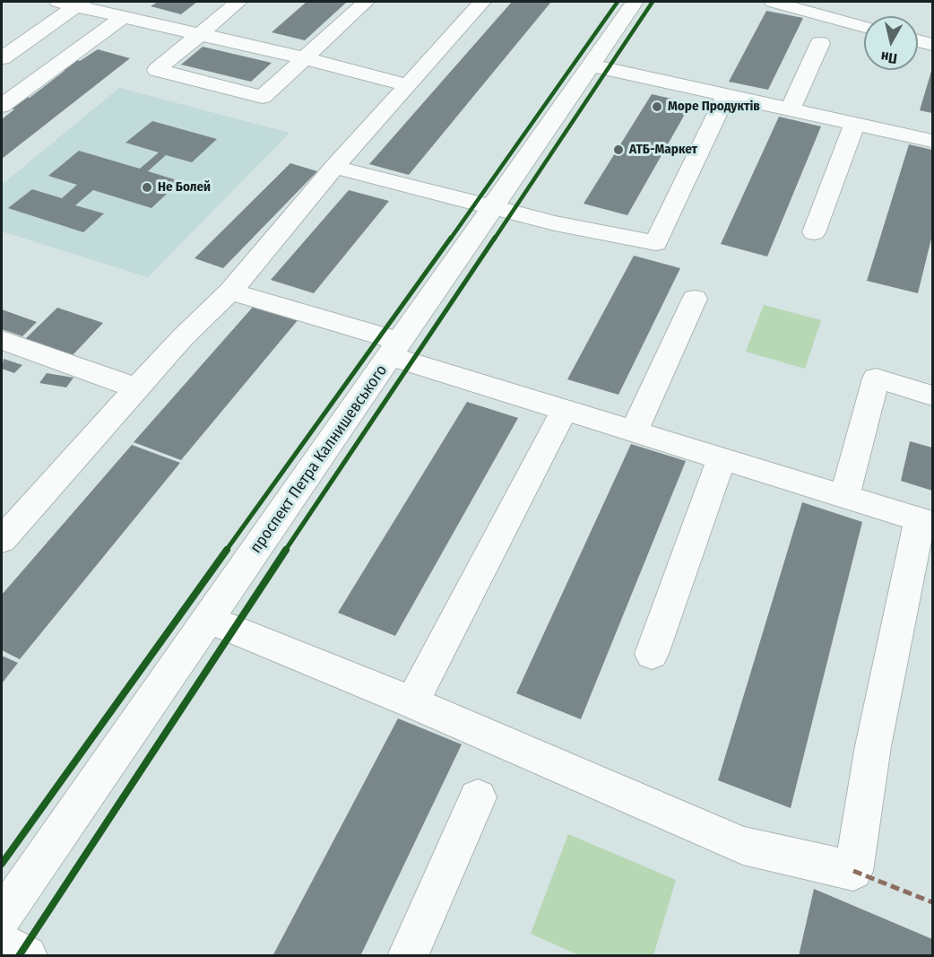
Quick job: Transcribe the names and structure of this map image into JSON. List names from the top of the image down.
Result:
{
  "streets": {
    "street": ["проспект Петра Калнишевського"]
  },
  "places": ["Море Продуктiв", "АТБ-Маркет", "Не Болей"],
  "north": "bottom"
}
